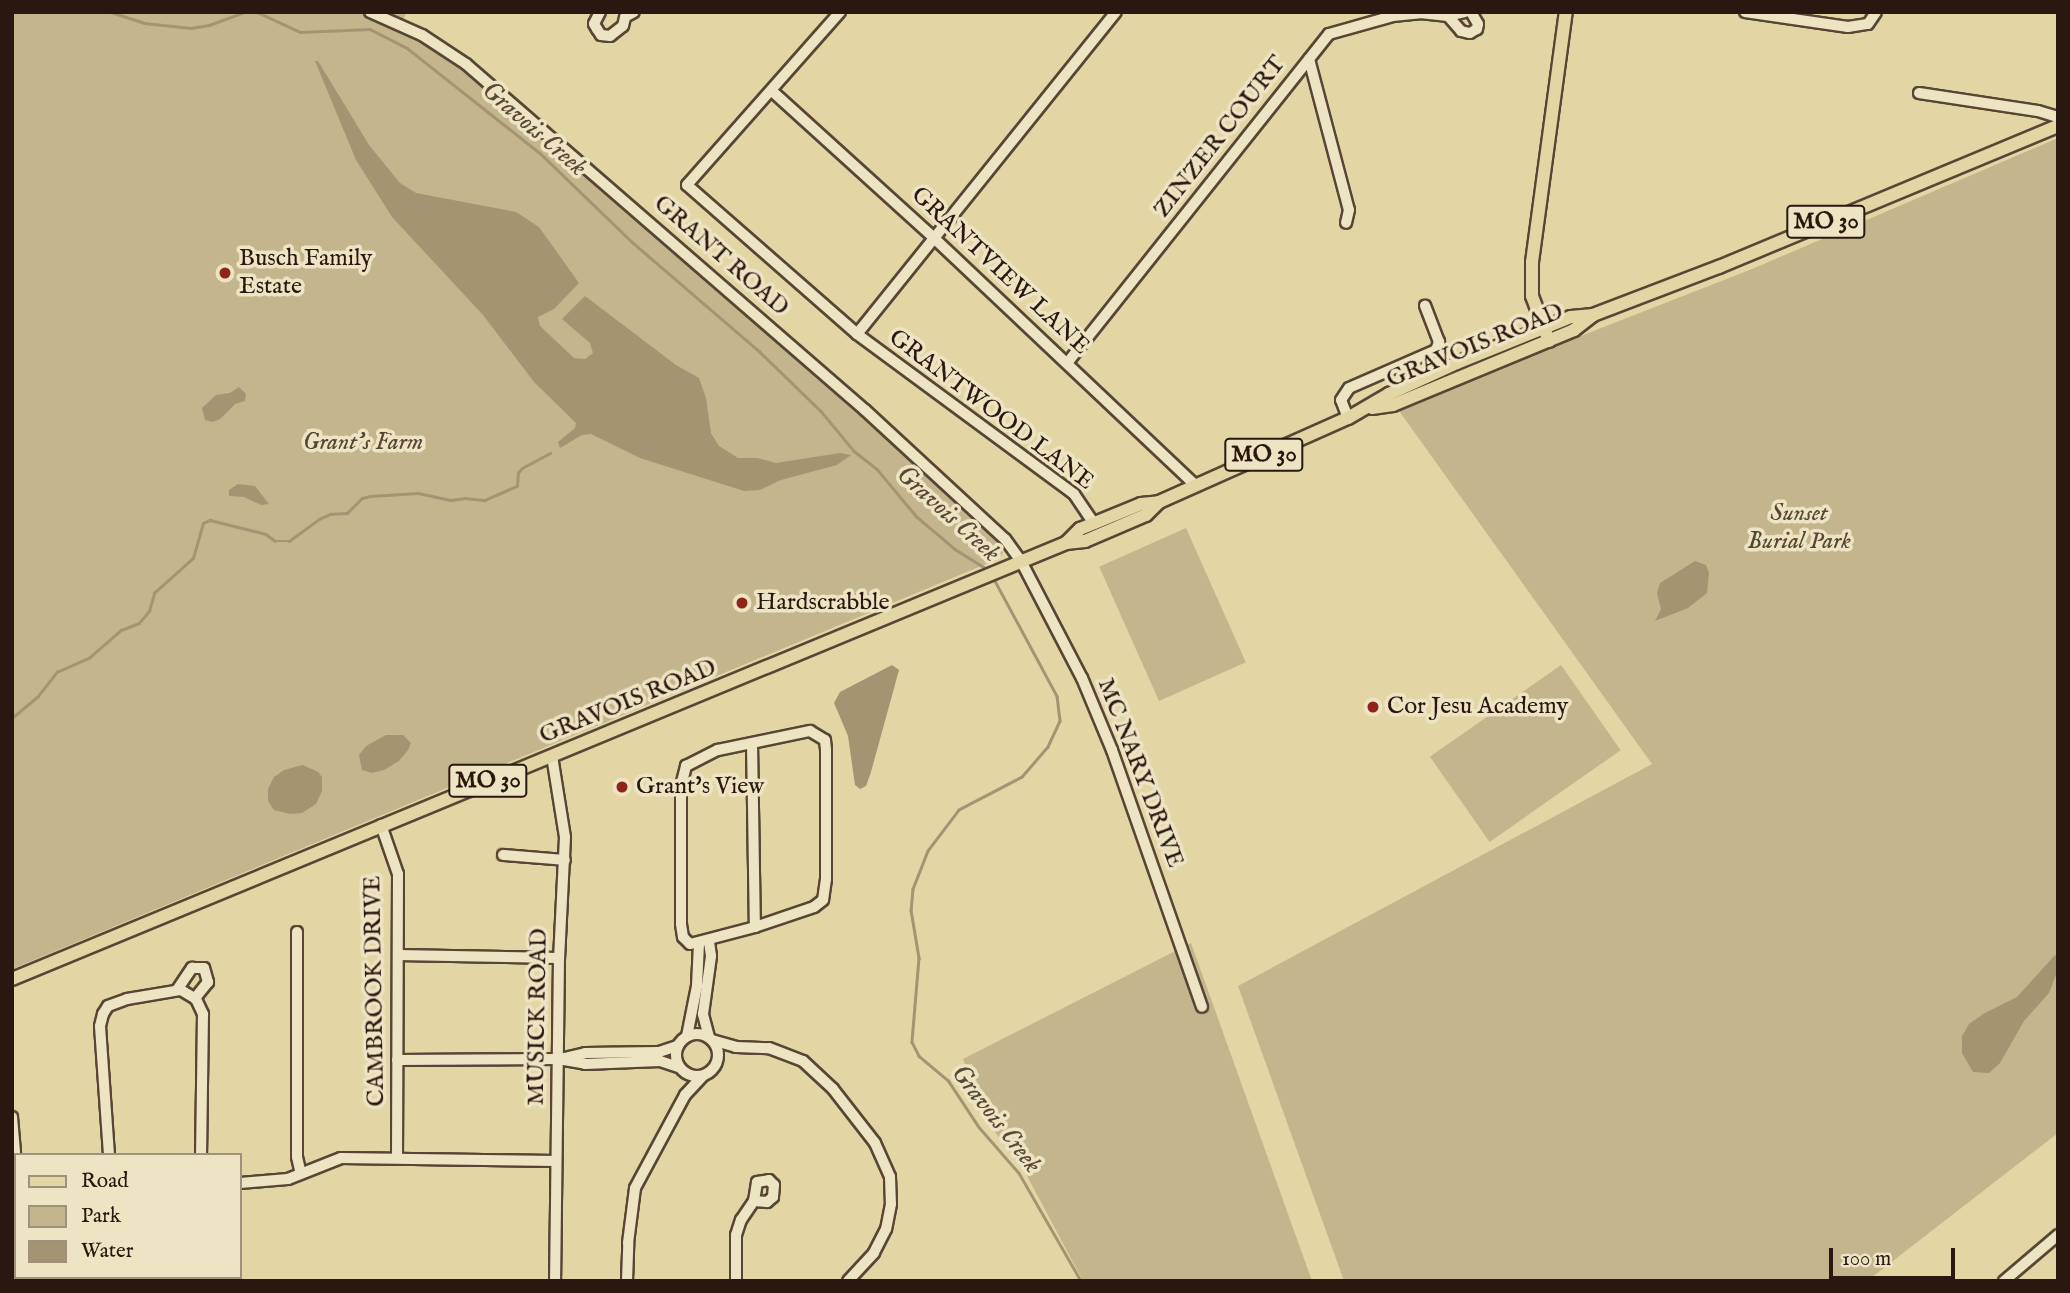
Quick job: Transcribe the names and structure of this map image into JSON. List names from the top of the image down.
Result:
{
  "streets": {
    "main road": ["MO 30", "GRAVOIS ROAD"],
    "street": [
      "ZINZER COURT",
      "GRANT ROAD",
      "GRANTVIEW LANE",
      "GRANTWOOD LANE",
      "MC NARY DRIVE",
      "CAMBROOK DRIVE",
      "MUSICK ROAD"
    ]
  },
  "crossings": [
    ["ZINZER COURT", "GRANTVIEW LANE"],
    ["GRANT ROAD", "GRAVOIS ROAD"],
    ["GRANT ROAD", "MC NARY DRIVE"],
    ["GRANTVIEW LANE", "GRAVOIS ROAD"],
    ["GRANTVIEW LANE", "GRANTWOOD LANE"],
    ["GRAVOIS ROAD", "GRANTWOOD LANE"],
    ["GRAVOIS ROAD", "MC NARY DRIVE"],
    ["GRAVOIS ROAD", "CAMBROOK DRIVE"],
    ["GRAVOIS ROAD", "MUSICK ROAD"]
  ],
  "water": ["Gravois Creek"],
  "parks": ["Grant's Farm", "Sunset Burial Park"],
  "places": [
    "Busch Family Estate",
    "Hardscrabble",
    "Cor Jesu Academy",
    "Grant's View"
  ],
  "legend": ["Road", "Park", "Water"],
  "scale_bar": "100 m"
}
